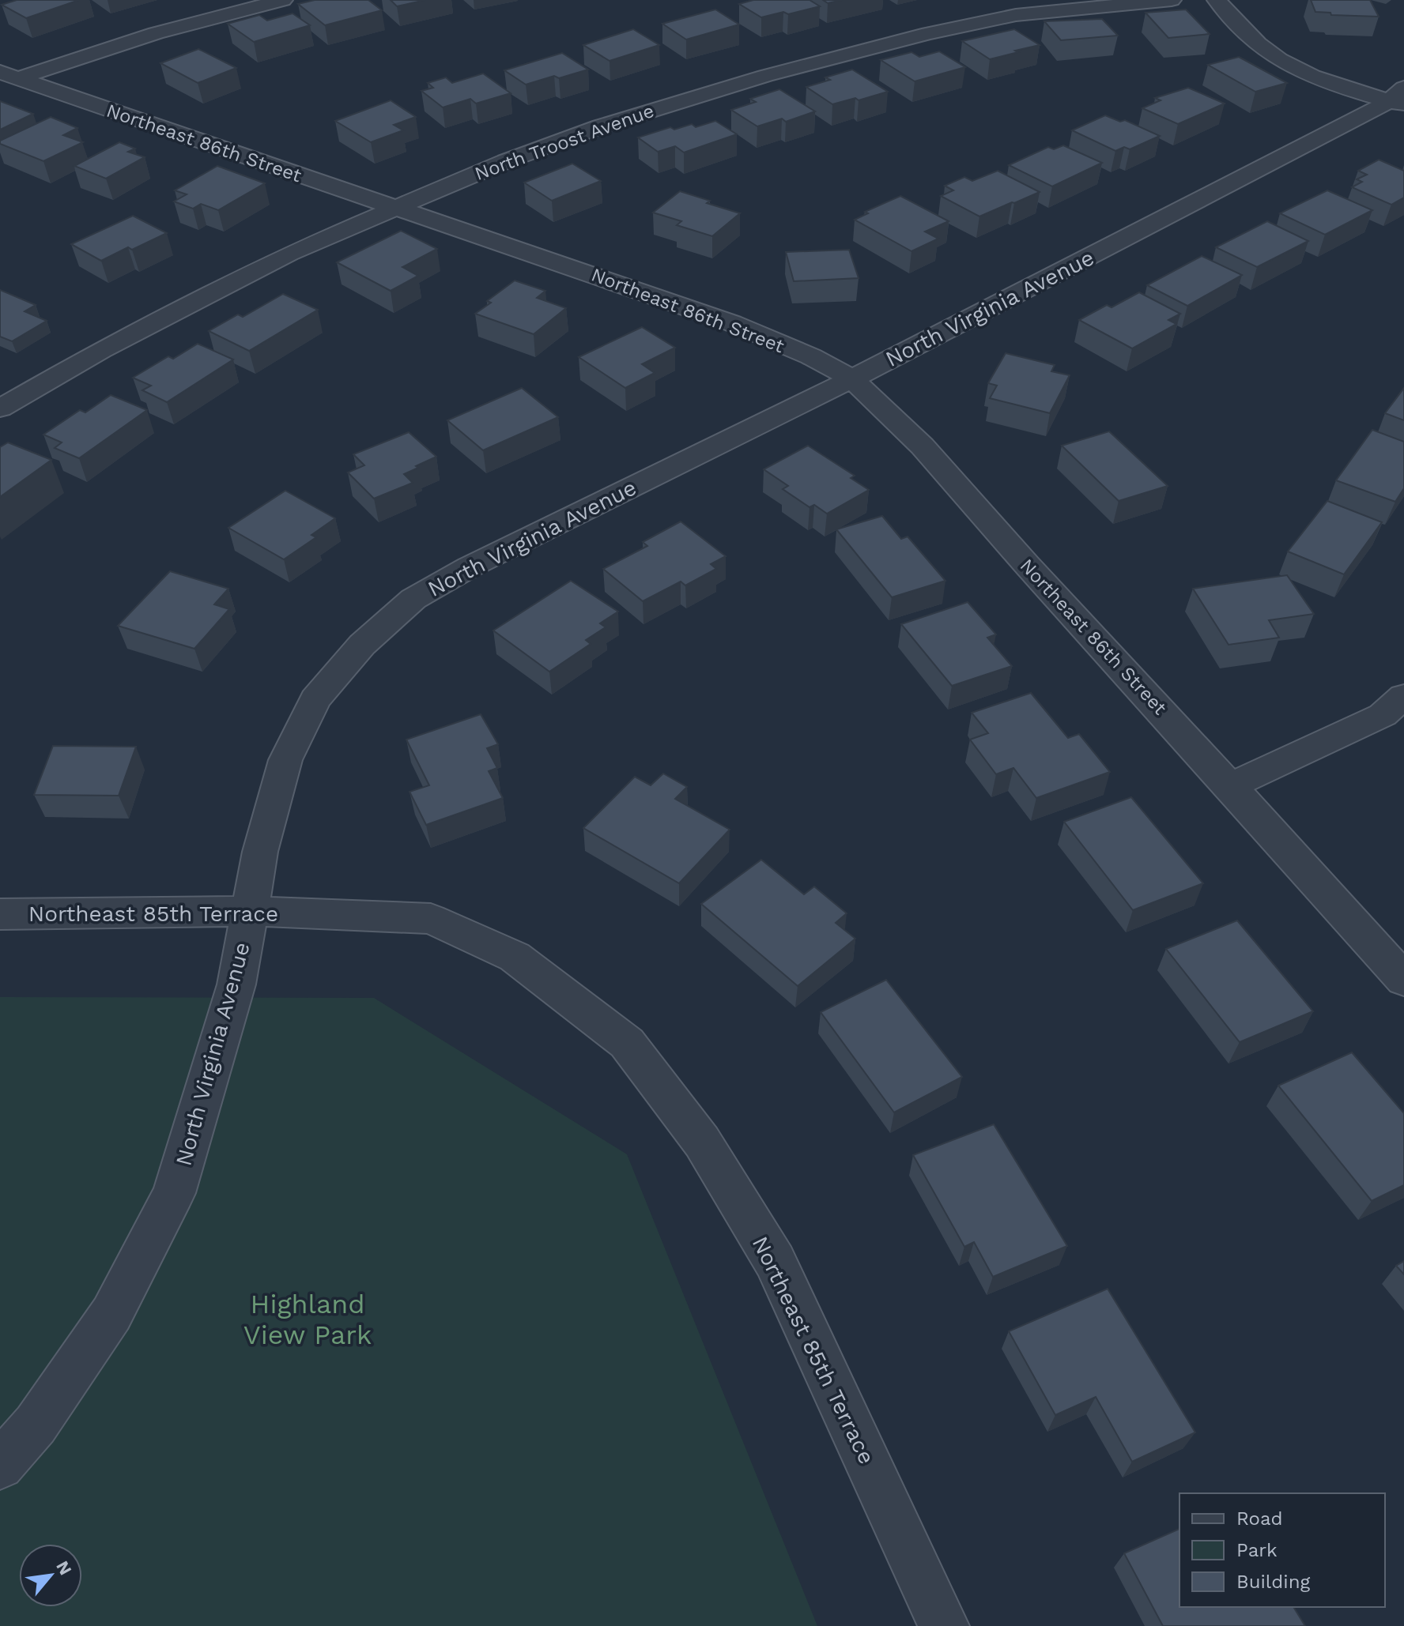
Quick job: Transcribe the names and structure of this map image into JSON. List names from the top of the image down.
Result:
{
  "streets": {
    "street": [
      "North Troost Avenue",
      "Northeast 86th Street",
      "North Virginia Avenue",
      "Northeast 85th Terrace"
    ]
  },
  "crossings": [
    ["North Troost Avenue", "Northeast 86th Street"],
    ["Northeast 86th Street", "North Virginia Avenue"],
    ["North Virginia Avenue", "Northeast 85th Terrace"]
  ],
  "parks": ["Highland View Park"],
  "legend": ["Road", "Park", "Building"],
  "north": "top right"
}
